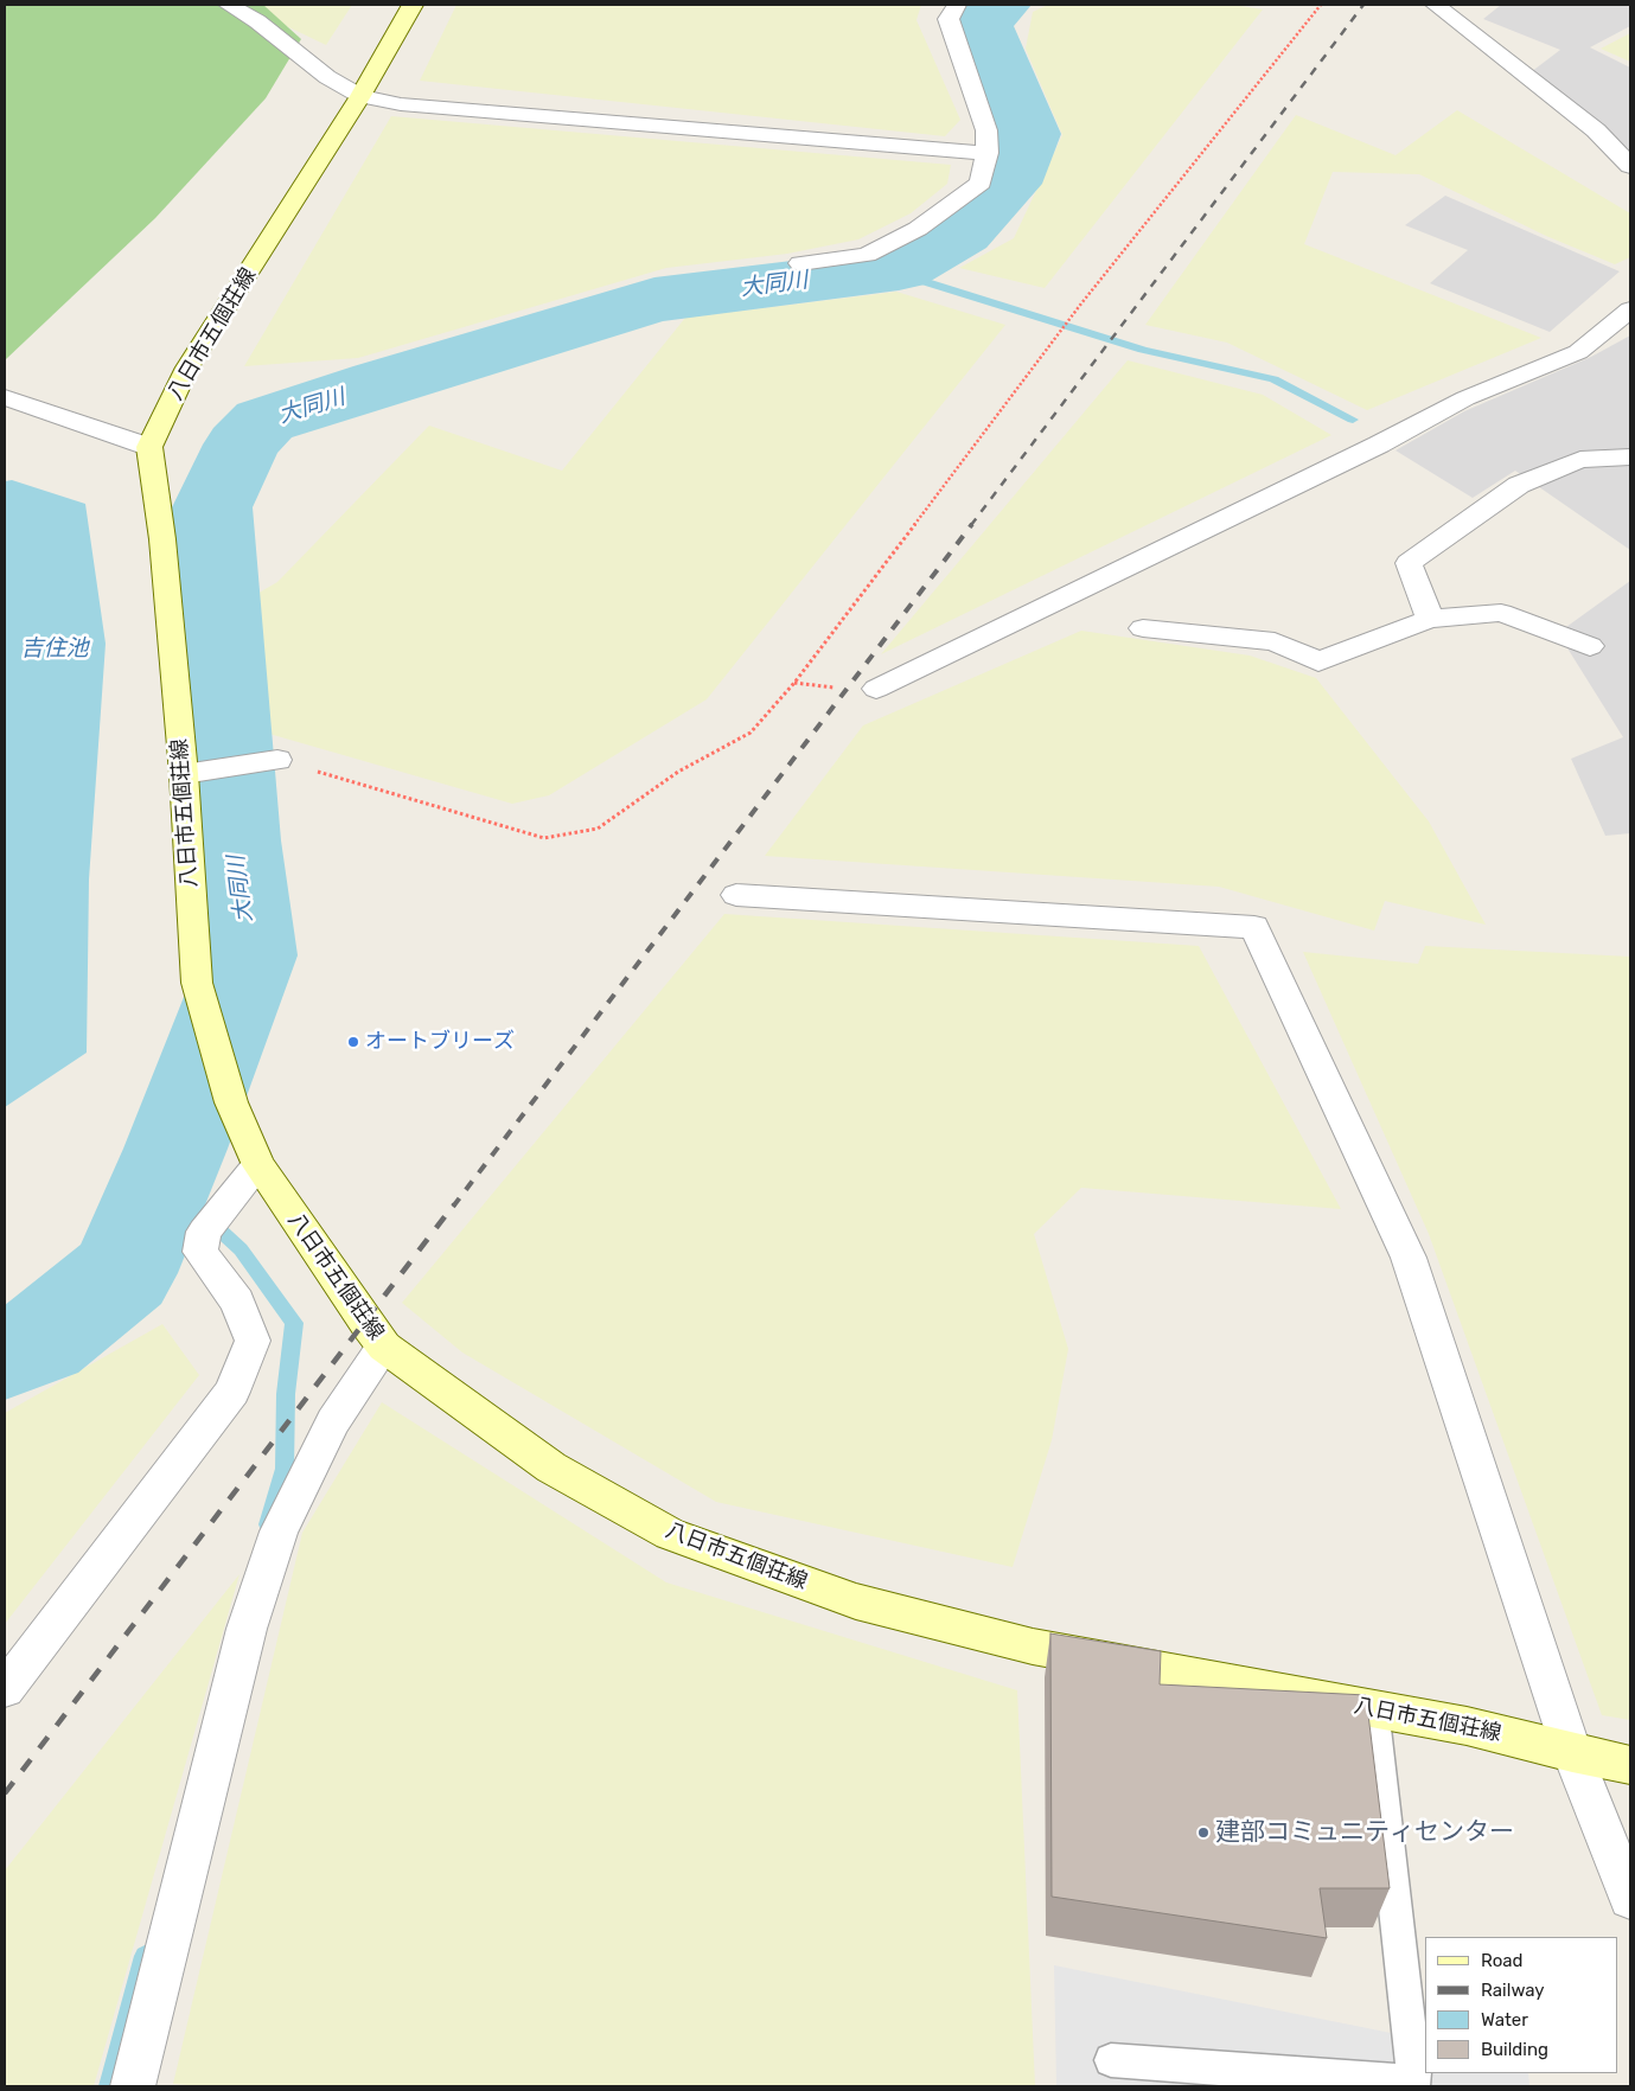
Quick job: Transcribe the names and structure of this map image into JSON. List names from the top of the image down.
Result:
{
  "streets": {
    "main road": ["八日市五個荘線"]
  },
  "water": ["大同川", "吉住池"],
  "places": ["オートブリーズ", "建部コミュニティセンター"],
  "legend": [
    "Road",
    "Railway",
    "Water",
    "Building"
  ]
}
